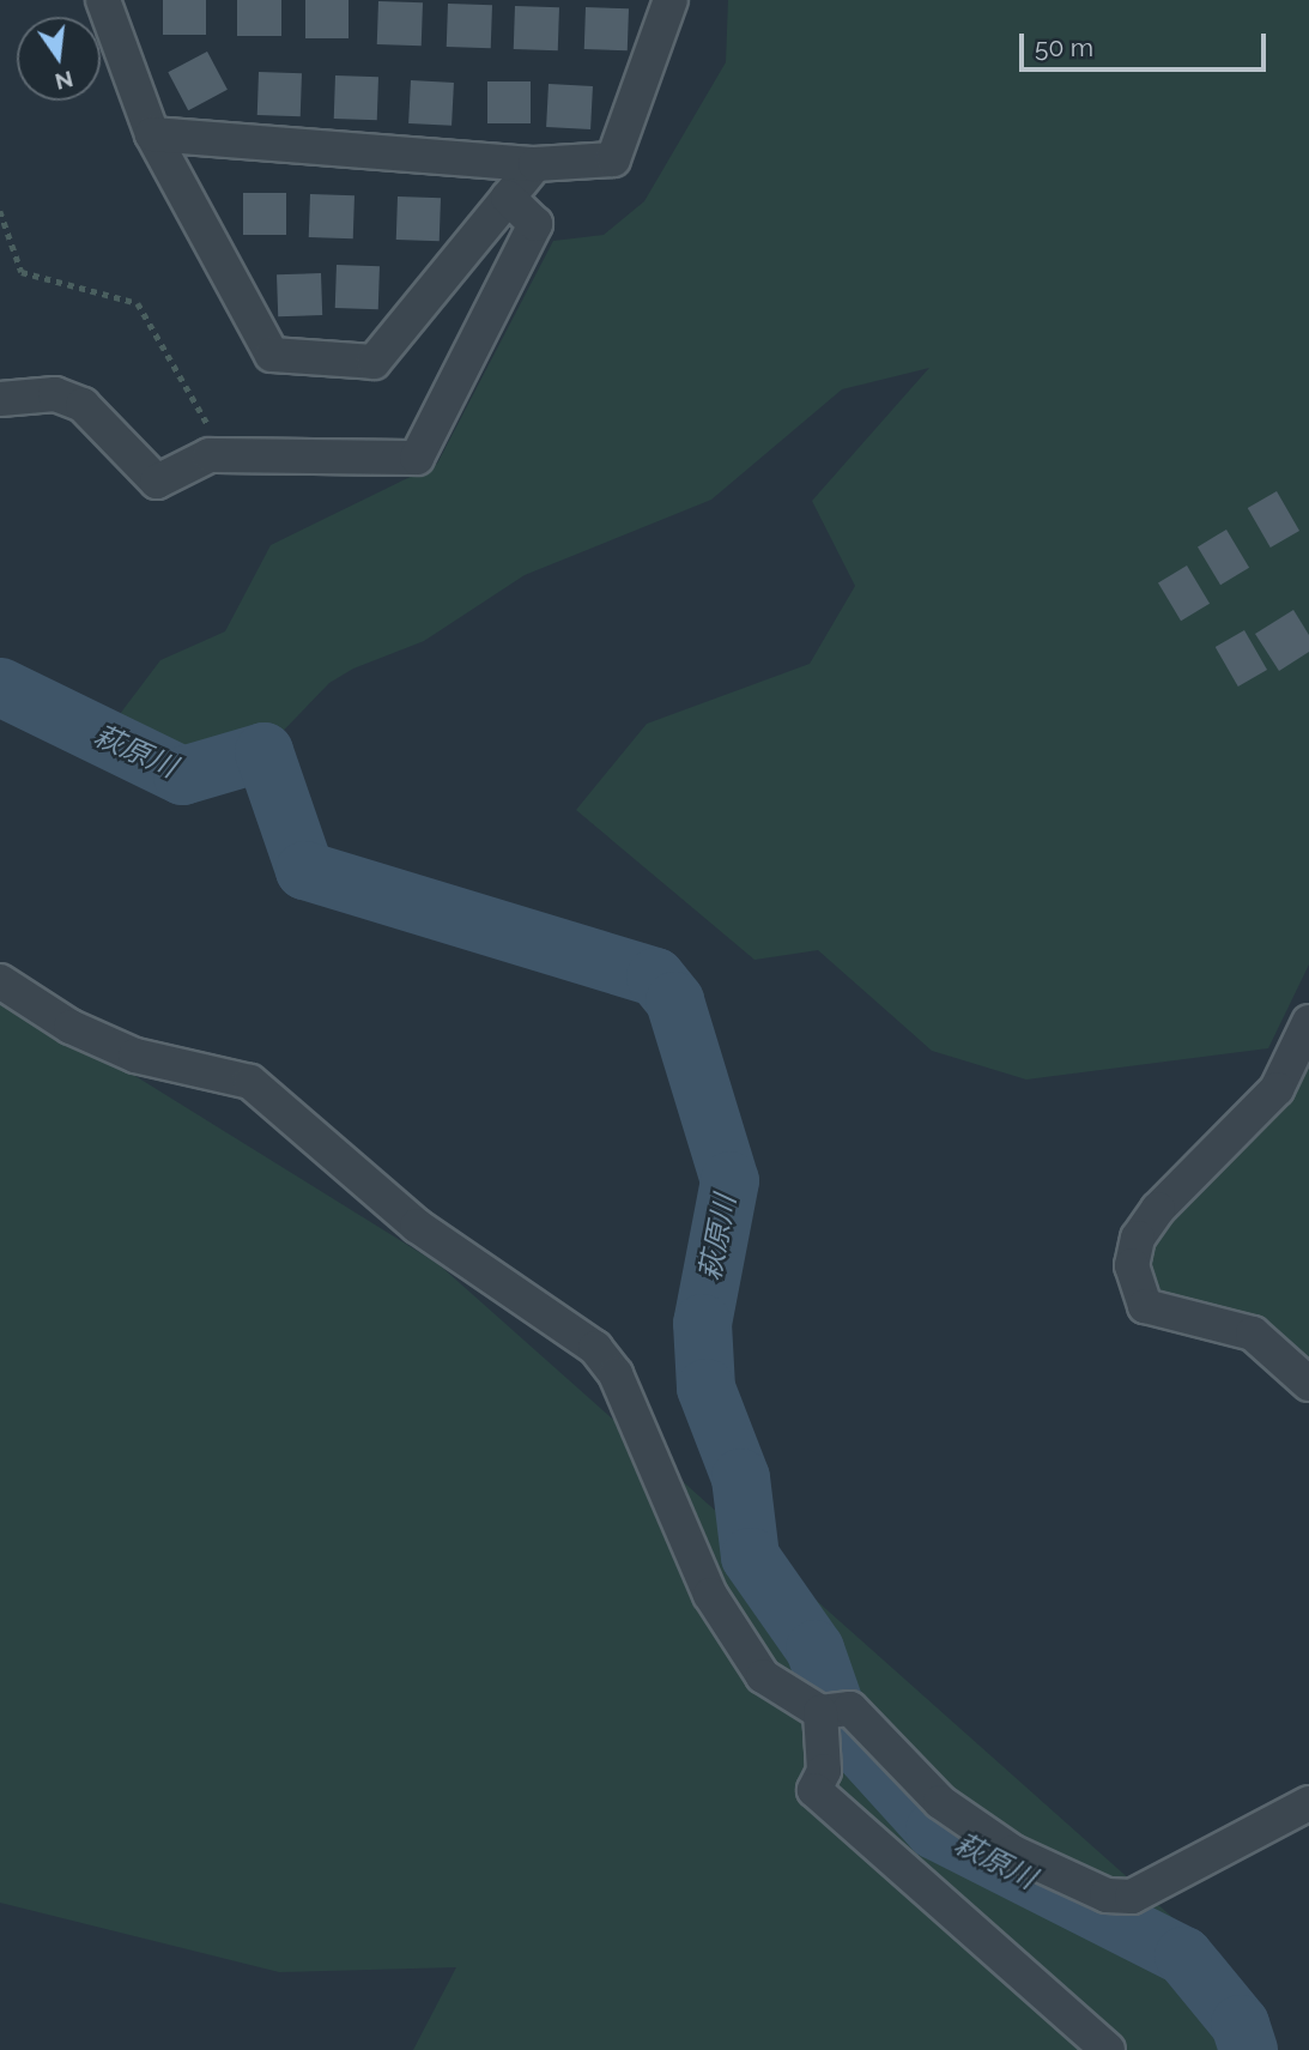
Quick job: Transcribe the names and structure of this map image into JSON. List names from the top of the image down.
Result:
{
  "water": ["萩原川"],
  "scale_bar": "50 m",
  "north": "bottom"
}
